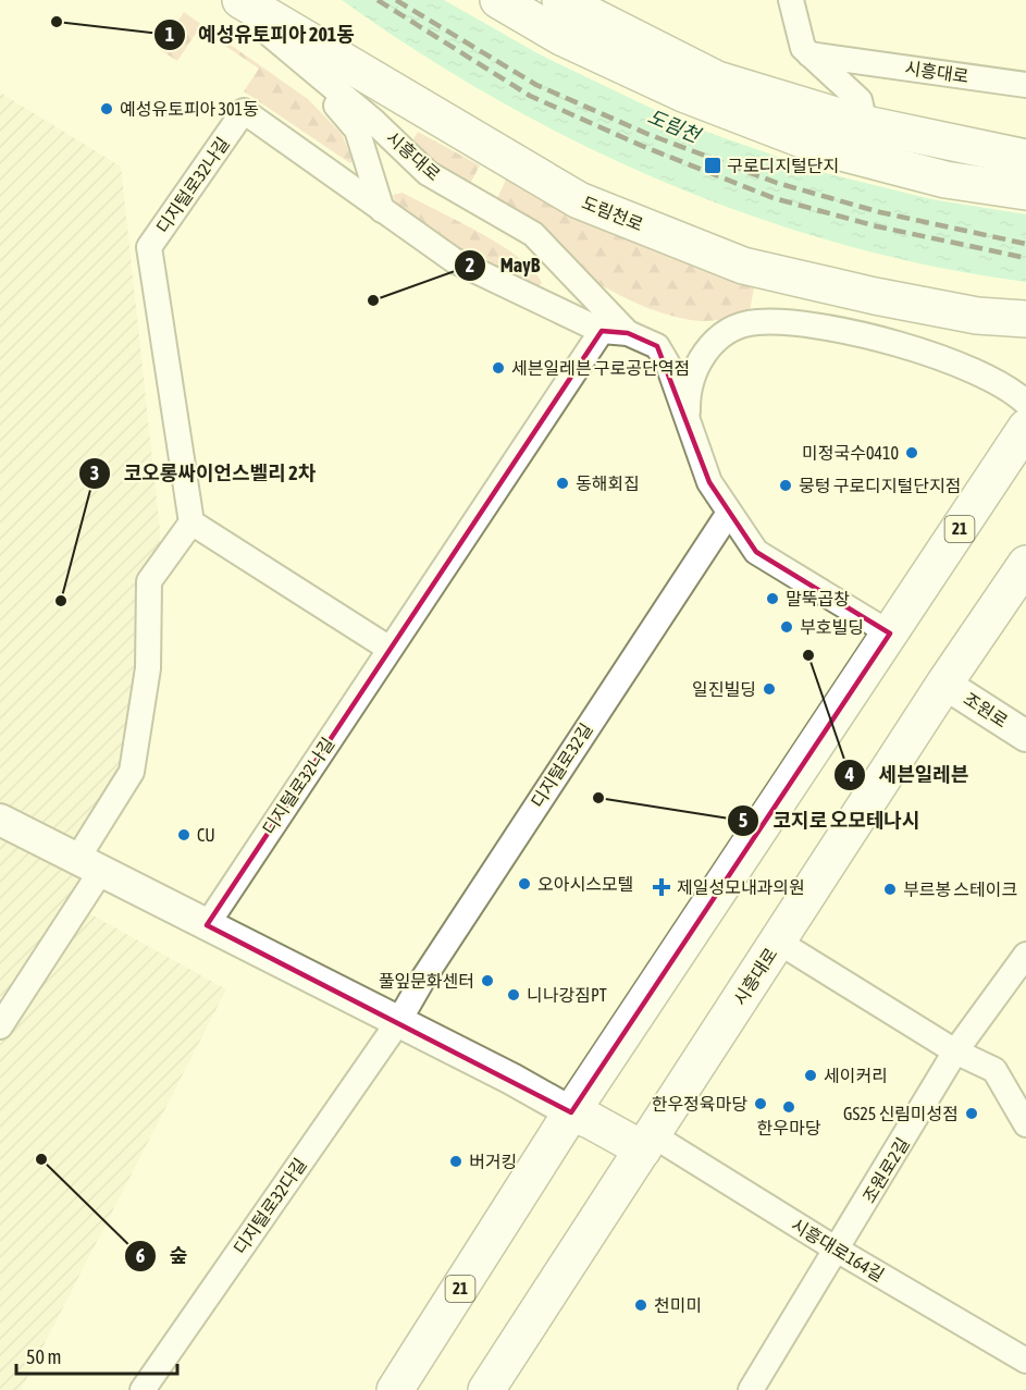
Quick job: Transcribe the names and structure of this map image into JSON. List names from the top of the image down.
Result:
{
  "streets": {
    "main road": ["시흥대로", "도림천로", "21"],
    "street": [
      "디지털로32나길",
      "조원로",
      "디지털로32길",
      "조원로2길",
      "디지털로32다길",
      "시흥대로164길"
    ]
  },
  "crossings": [
    ["시흥대로", "디지털로32나길"],
    ["시흥대로", "조원로"],
    ["시흥대로", "시흥대로164길"],
    ["디지털로32길", "디지털로32다길"],
    ["조원로2길", "시흥대로164길"]
  ],
  "water": ["도림천"],
  "places": {
    "other": [
      "예성유토피아 201동",
      "예성유토피아 301동",
      "MayB",
      "세븐일레븐 구로공단역점",
      "미정국수0410",
      "동해회집",
      "뭉텅 구로디지털단지점",
      "말뚝곱창",
      "코오롱싸이언스벨리 2차",
      "부호빌딩",
      "세븐일레븐",
      "일진빌딩",
      "코지로 오모테나시",
      "CU",
      "오아시스모텔",
      "부르봉 스테이크",
      "풀잎문화센터",
      "니나강짐PT",
      "세이커리",
      "한우정육마당",
      "한우마당",
      "GS25 신림미성점",
      "숲",
      "버거킹",
      "천미미"
    ],
    "transit": ["구로디지털단지"],
    "health": ["제일성모내과의원"]
  },
  "scale_bar": "50 m"
}
